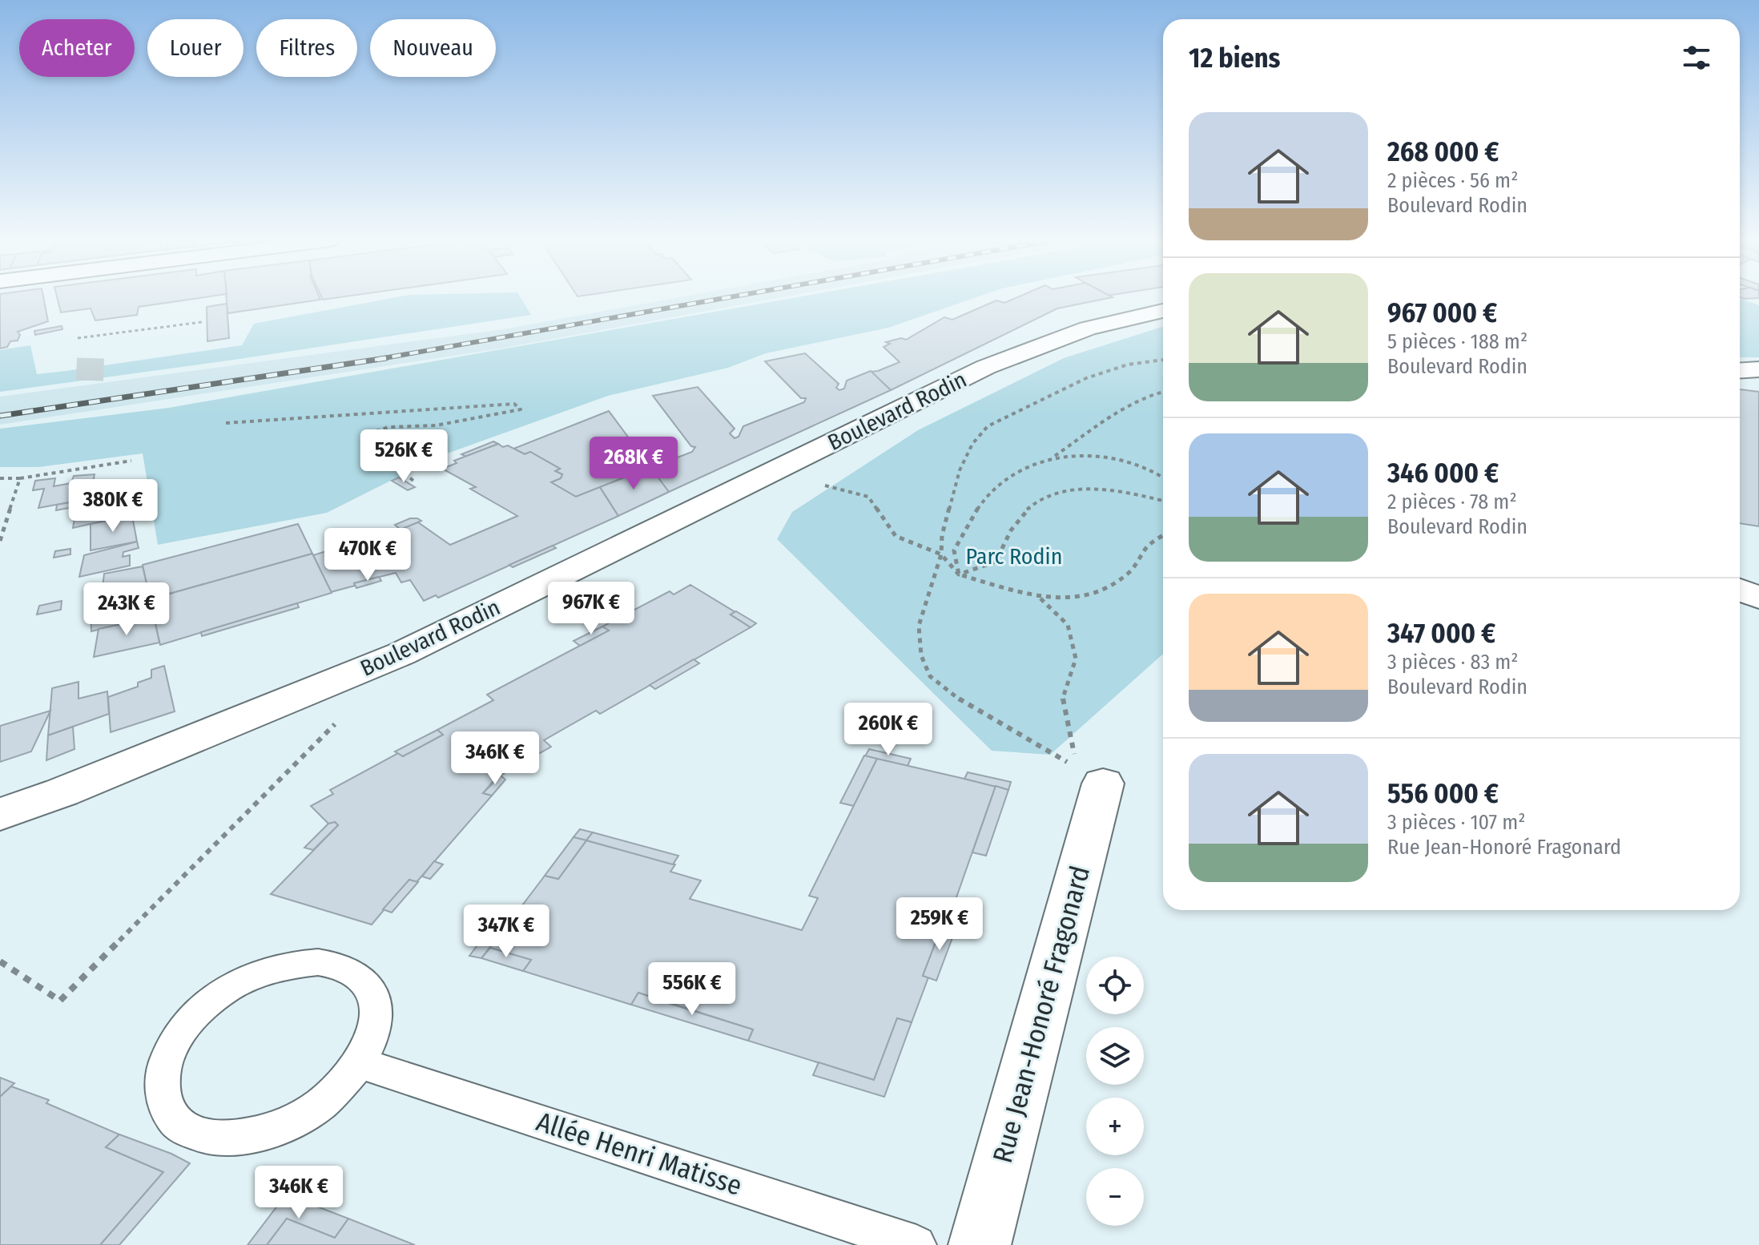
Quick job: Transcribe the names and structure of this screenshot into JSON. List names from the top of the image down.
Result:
{
  "streets": {
    "main road": ["Boulevard Rodin", "Rue Jean-Honoré Fragonard"],
    "lane": ["Allée Henri Matisse"]
  },
  "parks": ["Parc Rodin"],
  "page": {
    "chip": [
      "Acheter",
      "Louer",
      "Filtres",
      "Nouveau"
    ],
    "heading": "12 biens",
    "list": [
      {
        "name": "268 000 €",
        "note": "2 pièces · 56 m² · Boulevard Rodin"
      },
      {
        "name": "967 000 €",
        "note": "5 pièces · 188 m² · Boulevard Rodin"
      },
      {
        "name": "346 000 €",
        "note": "2 pièces · 78 m² · Boulevard Rodin"
      },
      {
        "name": "347 000 €",
        "note": "3 pièces · 83 m² · Boulevard Rodin"
      },
      {
        "name": "556 000 €",
        "note": "3 pièces · 107 m² · Rue Jean-Honoré Fragonard"
      }
    ],
    "price": [
      "526K €",
      "268K €",
      "380K €",
      "470K €",
      "967K €",
      "243K €",
      "260K €",
      "346K €",
      "259K €",
      "347K €",
      "556K €",
      "346K €"
    ],
    "map_buttons": ["+", "−"]
  }
}
